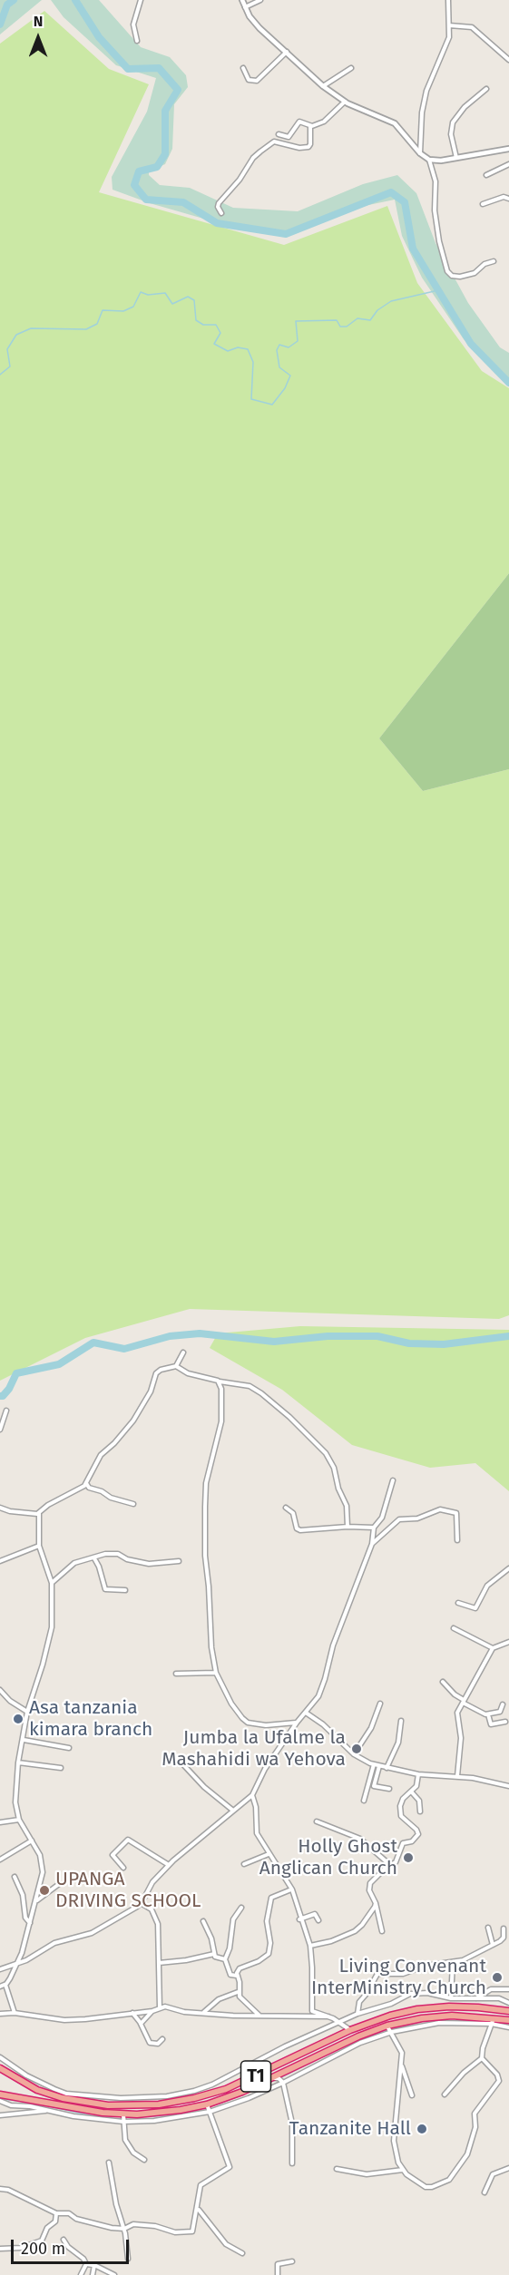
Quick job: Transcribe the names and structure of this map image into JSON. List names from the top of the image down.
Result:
{
  "streets": {
    "highway": ["T1"]
  },
  "places": [
    "Asa tanzania kimara branch",
    "Jumba la Ufalme la Mashahidi wa Yehova",
    "Holly Ghost Anglican Church",
    "UPANGA DRIVING SCHOOL",
    "Living Convenant InterMinistry Church",
    "Tanzanite Hall"
  ],
  "scale_bar": "200 m",
  "north": "top"
}
